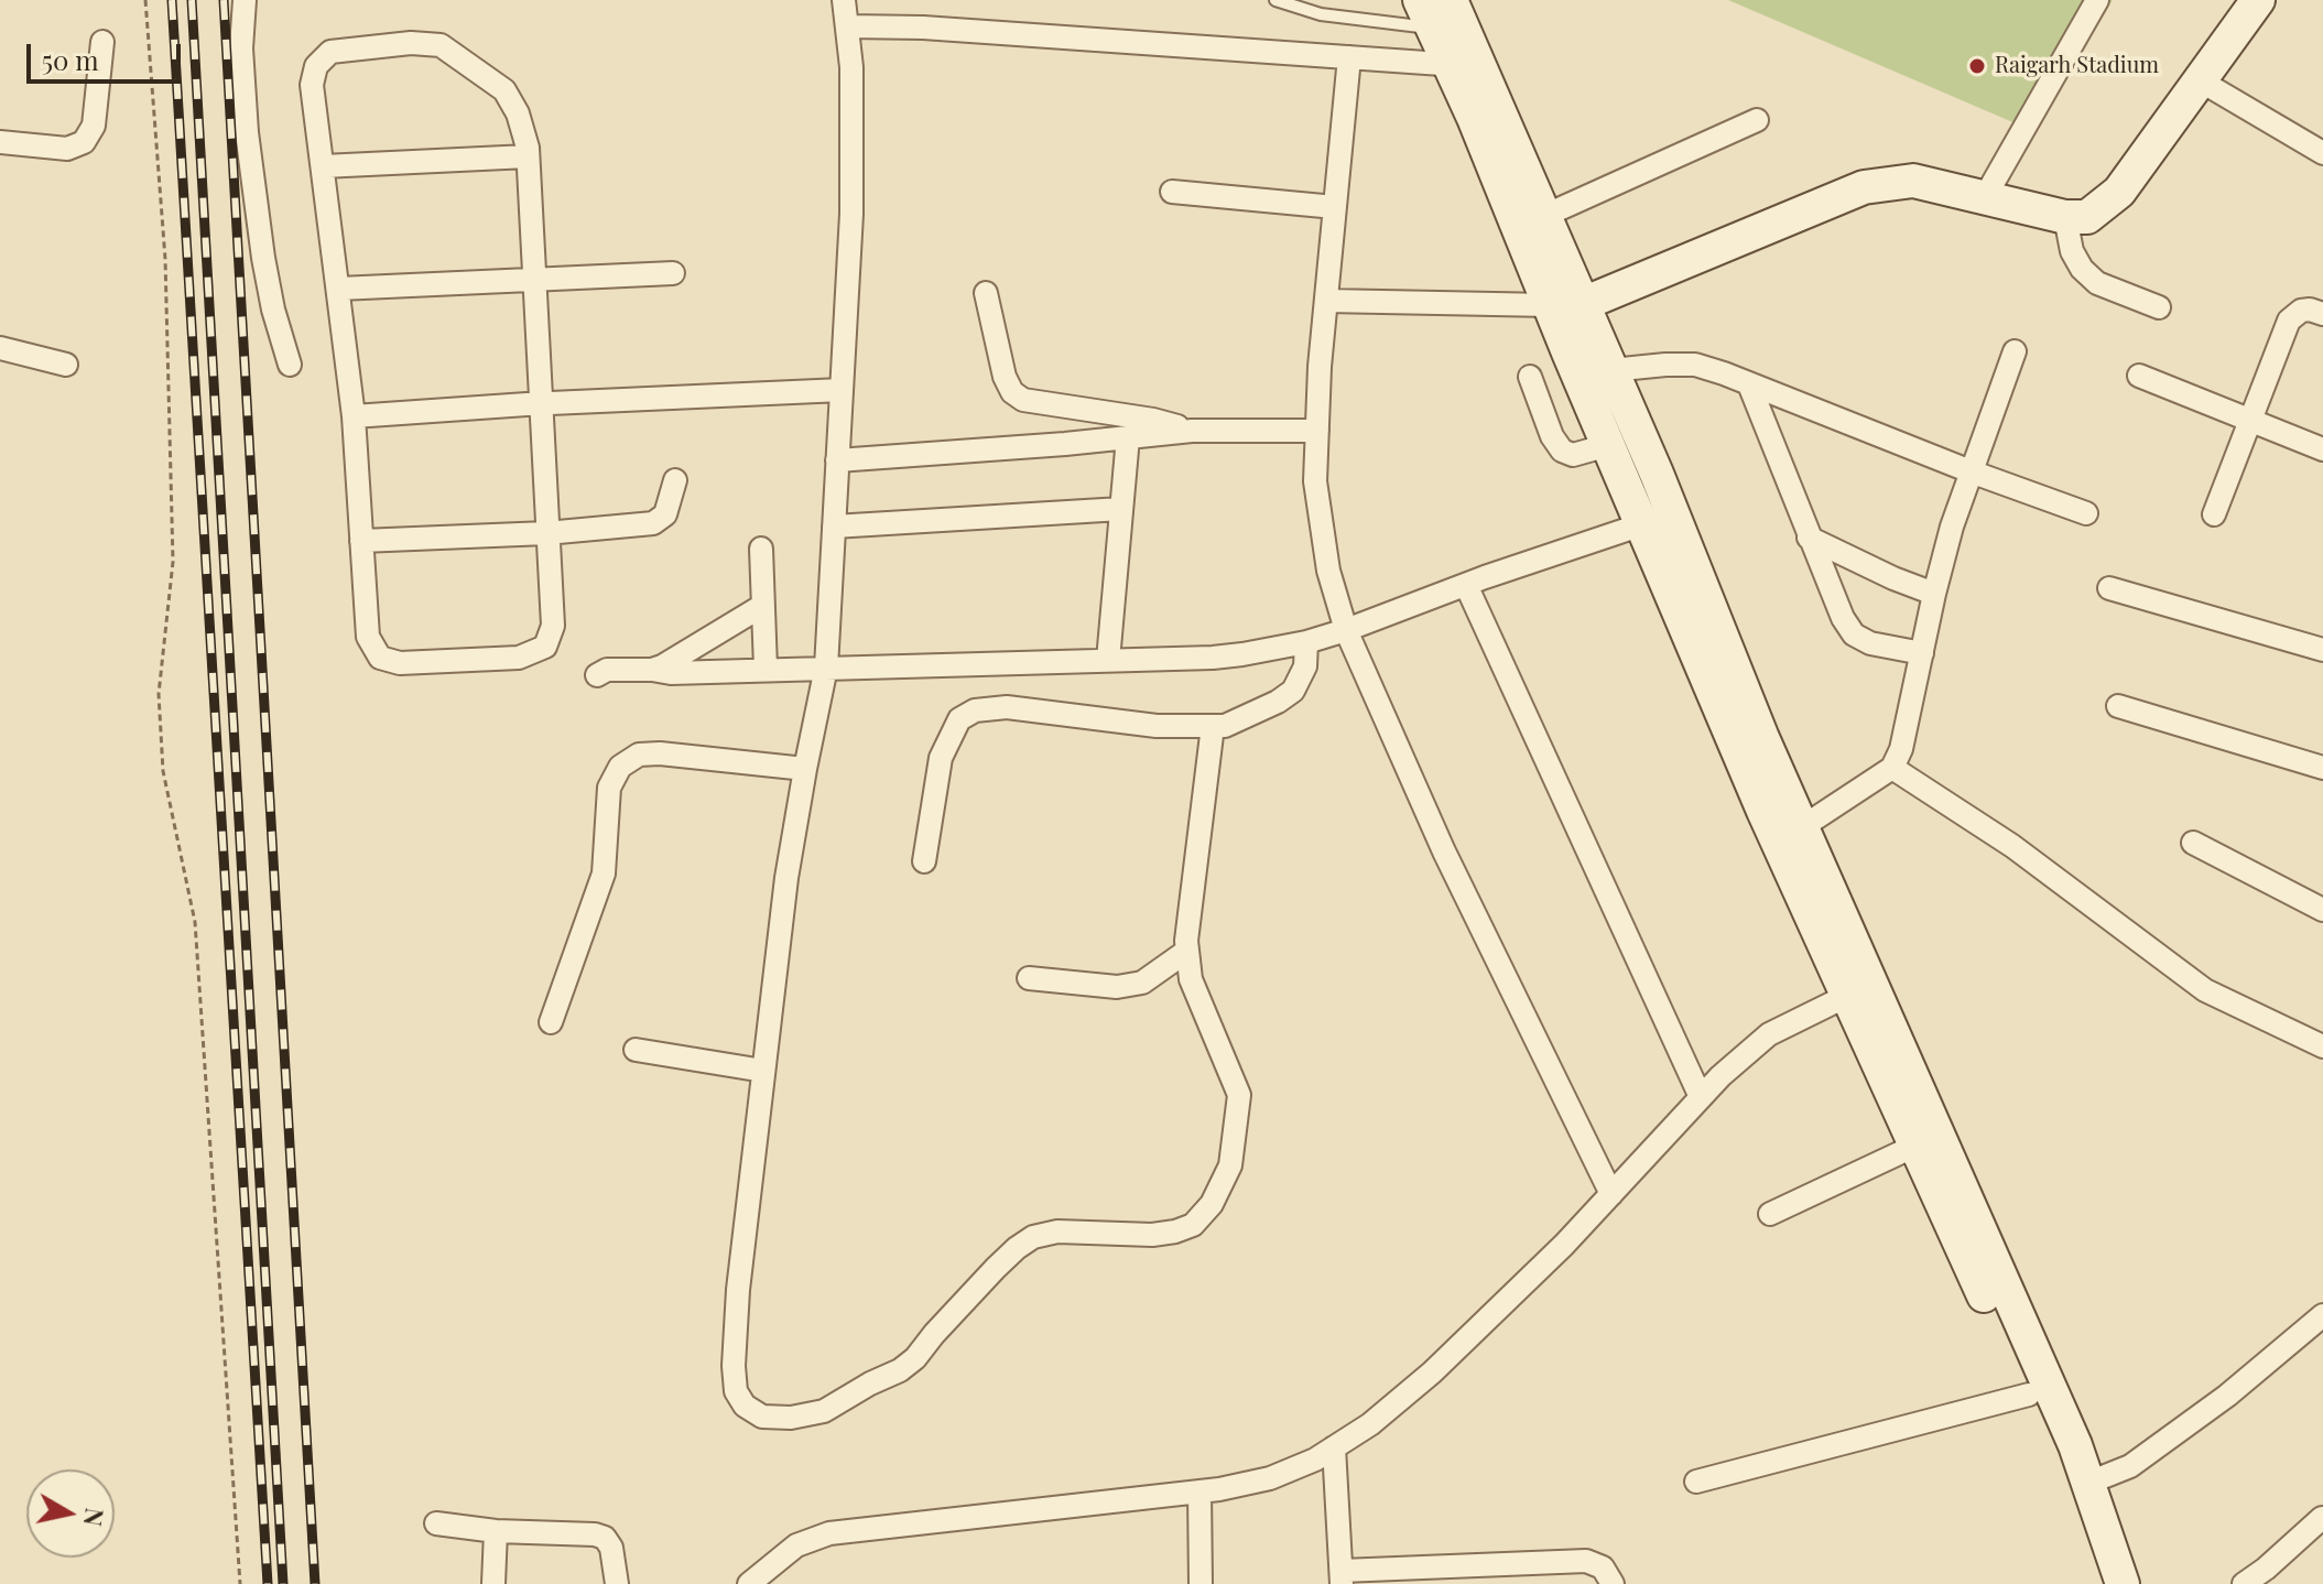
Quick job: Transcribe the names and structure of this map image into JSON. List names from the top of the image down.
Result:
{
  "places": ["Raigarh Stadium"],
  "scale_bar": "50 m",
  "north": "right"
}
